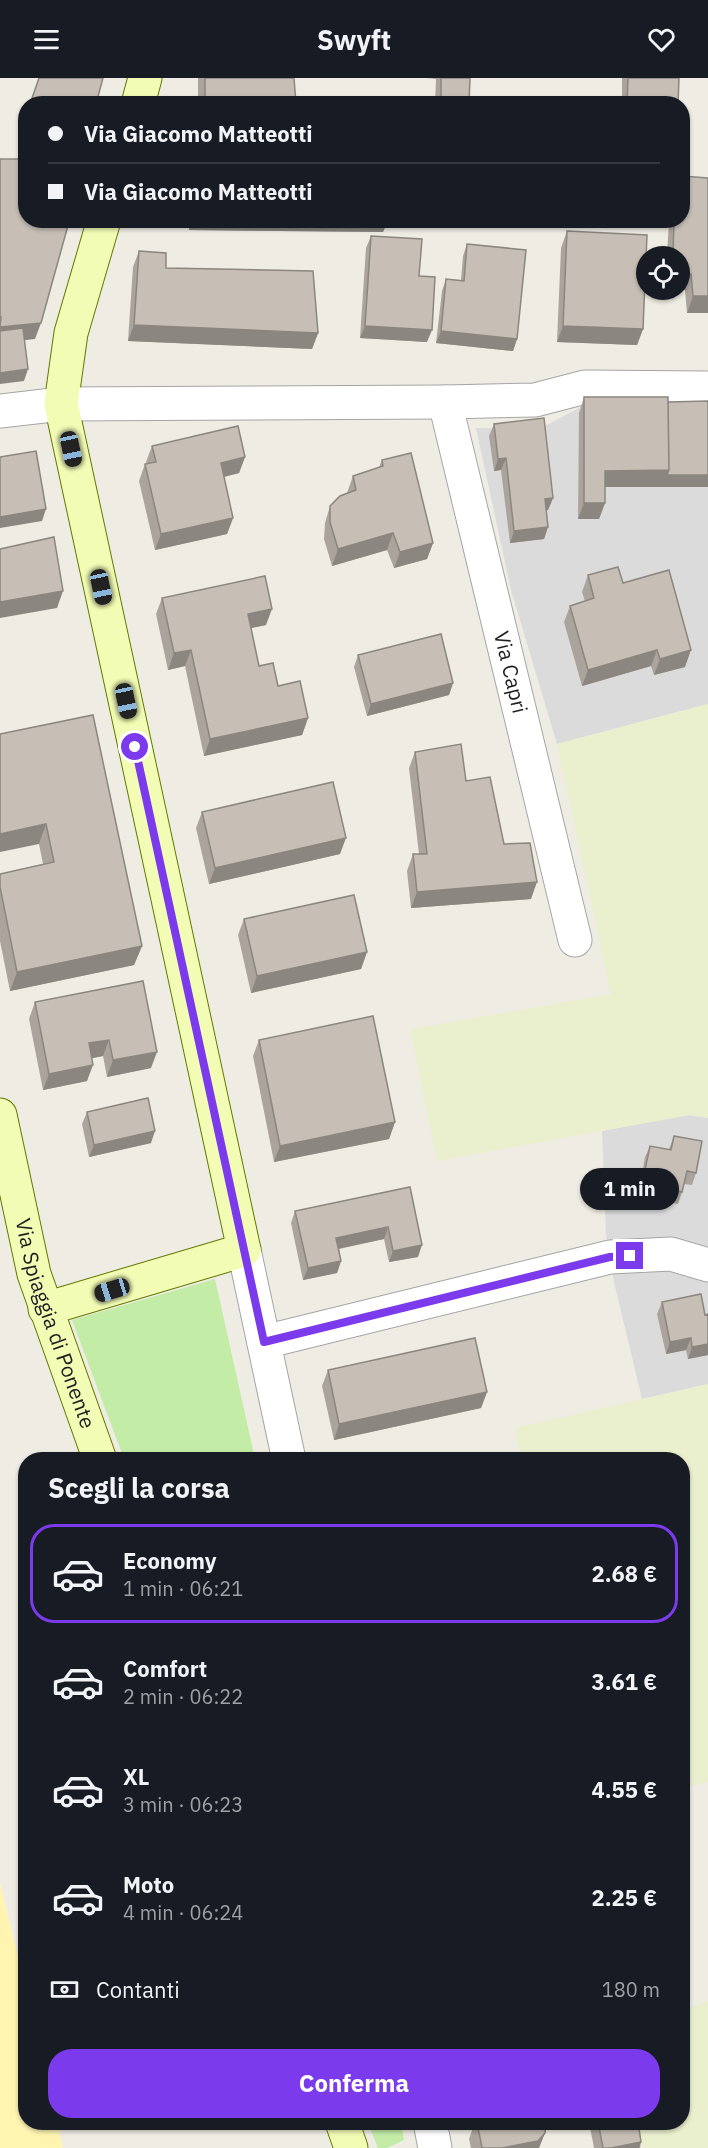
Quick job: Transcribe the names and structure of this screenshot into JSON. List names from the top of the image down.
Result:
{
  "streets": {
    "street": ["Via Capri", "Via Spiaggia di Ponente"]
  },
  "page": {
    "header": "Swyft",
    "banner": ["Via Giacomo Matteotti", "Via Giacomo Matteotti"],
    "bubble": "1 min",
    "heading": "Scegli la corsa",
    "list": [
      {
        "name": "Economy",
        "note": "1 min · 06:21",
        "value": "2.68 €"
      },
      {
        "name": "Comfort",
        "note": "2 min · 06:22",
        "value": "3.61 €"
      },
      {
        "name": "XL",
        "note": "3 min · 06:23",
        "value": "4.55 €"
      },
      {
        "name": "Moto",
        "note": "4 min · 06:24",
        "value": "2.25 €"
      }
    ],
    "pay": ["Contanti", "180 m"],
    "buttons": "Conferma"
  }
}
